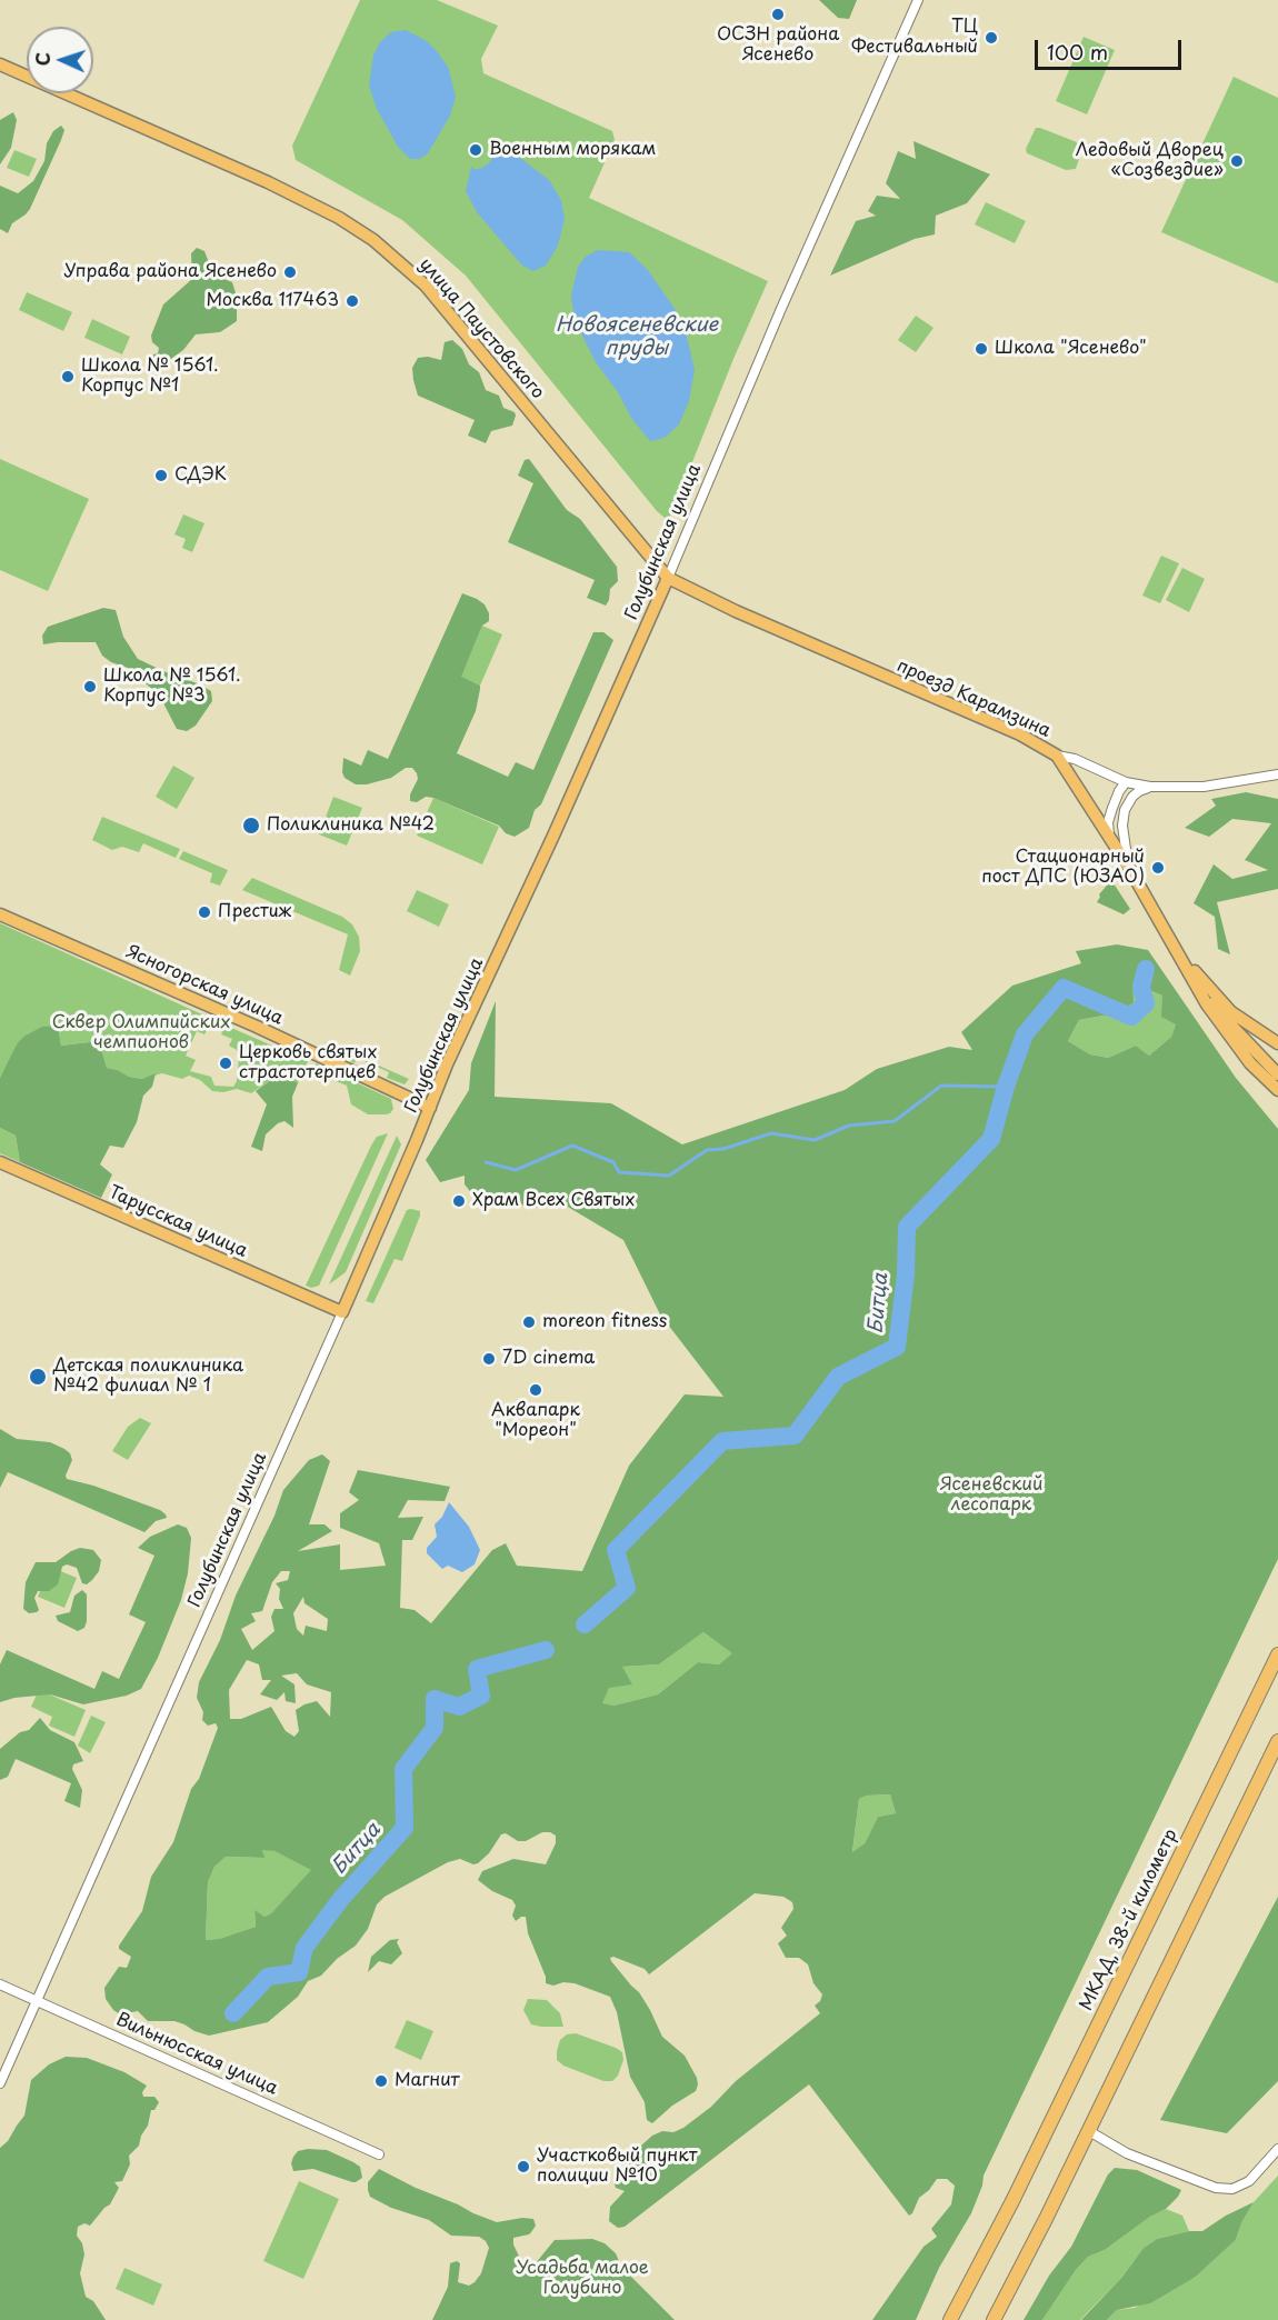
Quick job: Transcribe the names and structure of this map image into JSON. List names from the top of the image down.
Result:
{
  "streets": {
    "highway": ["МКАД, 38-й километр"],
    "main road": [
      "улица Паустовского",
      "Голубинская улица",
      "проезд Карамзина",
      "Ясногорская улица",
      "Тарусская улица"
    ],
    "street": ["Вильнюсская улица"]
  },
  "crossings": [
    ["улица Паустовского", "Голубинская улица"],
    ["улица Паустовского", "проезд Карамзина"],
    ["Голубинская улица", "проезд Карамзина"],
    ["Голубинская улица", "Ясногорская улица"],
    ["Голубинская улица", "Тарусская улица"],
    ["Голубинская улица", "Вильнюсская улица"]
  ],
  "water": ["Новоясеневские пруды", "Битца"],
  "parks": ["Сквер Олимпийских чемпионов", "Ясеневский лесопарк", "Усадьба малое Голубино"],
  "places": [
    "ОСЗН района Ясенево",
    "ТЦ Фестивальный",
    "Военным морякам",
    "Ледовый Дворец «Созвездие»",
    "Управа района Ясенево",
    "Москва 117463",
    "Школа \"Ясенево\"",
    "Школа № 1561. Корпус №1",
    "СДЭК",
    "Школа № 1561. Корпус №3",
    "Поликлиника №42",
    "Стационарный пост ДПС (ЮЗАО)",
    "Престиж",
    "Церковь святых страстотерпцев",
    "Храм Всех Святых",
    "moreon fitness",
    "7D cinema",
    "Детская поликлиника №42 филиал № 1",
    "Аквапарк \"Мореон\"",
    "Магнит",
    "Участковый пункт полиции №10"
  ],
  "scale_bar": "100 m",
  "north": "left"
}
